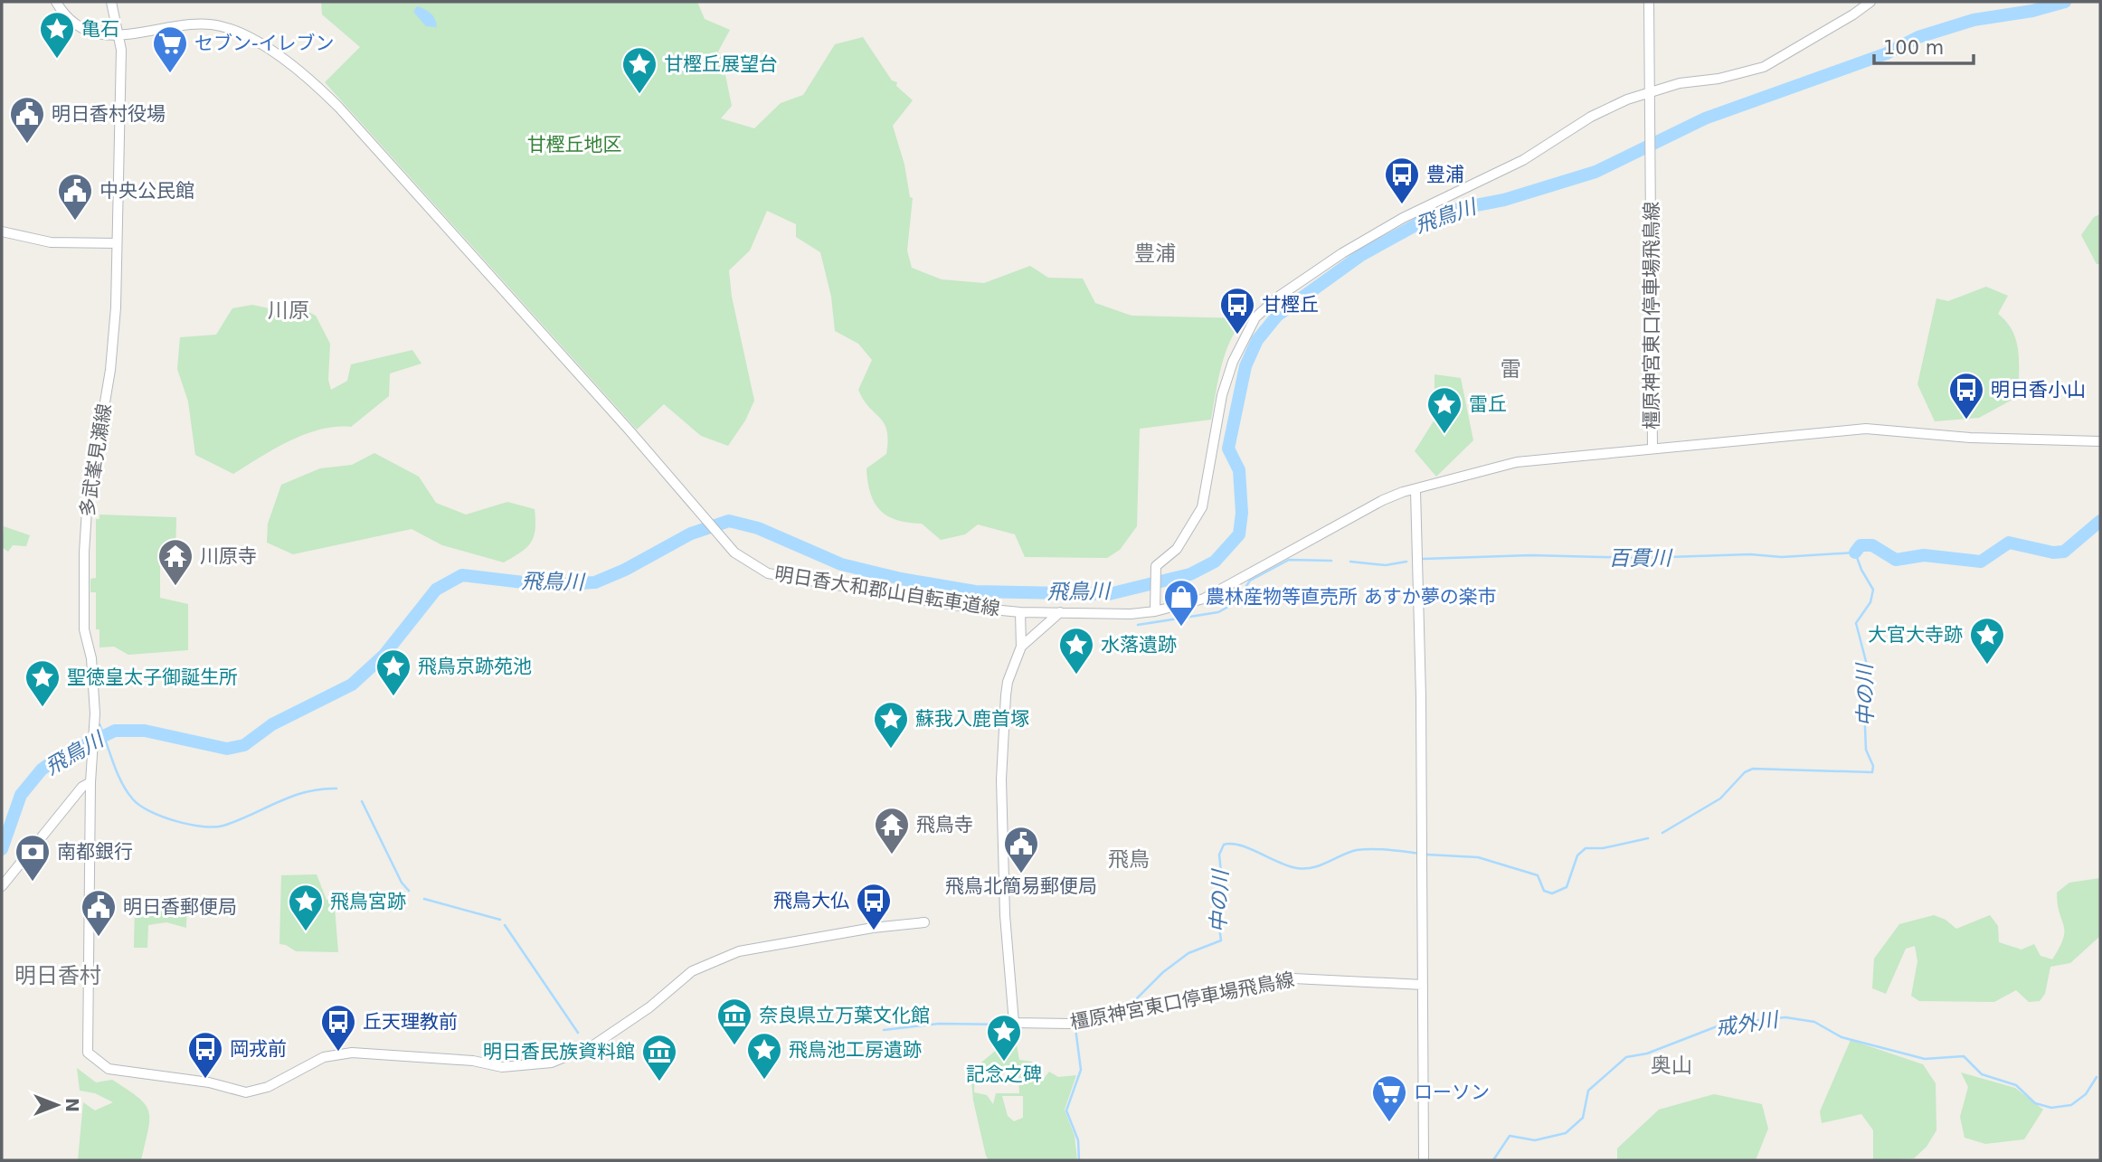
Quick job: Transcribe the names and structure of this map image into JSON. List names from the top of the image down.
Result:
{
  "streets": {
    "main road": ["橿原神宮東口停車場飛鳥線", "多武峯見瀬線", "明日香大和郡山自転車道線"]
  },
  "crossings": [
    ["橿原神宮東口停車場飛鳥線", "明日香大和郡山自転車道線"],
    ["多武峯見瀬線", "明日香大和郡山自転車道線"]
  ],
  "districts": [
    "豊浦",
    "川原",
    "雷",
    "飛鳥",
    "明日香村",
    "奥山"
  ],
  "water": [
    "飛鳥川",
    "百貫川",
    "中の川",
    "戒外川"
  ],
  "parks": ["甘樫丘地区"],
  "places": {
    "place": [
      "亀石",
      "甘樫丘展望台",
      "雷丘",
      "大官大寺跡",
      "水落遺跡",
      "飛鳥京跡苑池",
      "聖徳皇太子御誕生所",
      "蘇我入鹿首塚",
      "飛鳥宮跡",
      "記念之碑",
      "飛鳥池工房遺跡"
    ],
    "supermarket": ["セブン-イレブン", "ローソン"],
    "public building": [
      "明日香村役場",
      "中央公民館",
      "飛鳥北簡易郵便局",
      "明日香郵便局"
    ],
    "bus stop": [
      "豊浦",
      "甘樫丘",
      "明日香小山",
      "飛鳥大仏",
      "丘天理教前",
      "岡戎前"
    ],
    "temple": ["川原寺", "飛鳥寺"],
    "shop": ["農林産物等直売所 あすか夢の楽市"],
    "bank": ["南都銀行"],
    "museum": ["奈良県立万葉文化館", "明日香民族資料館"]
  },
  "scale_bar": "100 m",
  "north": "right"
}
